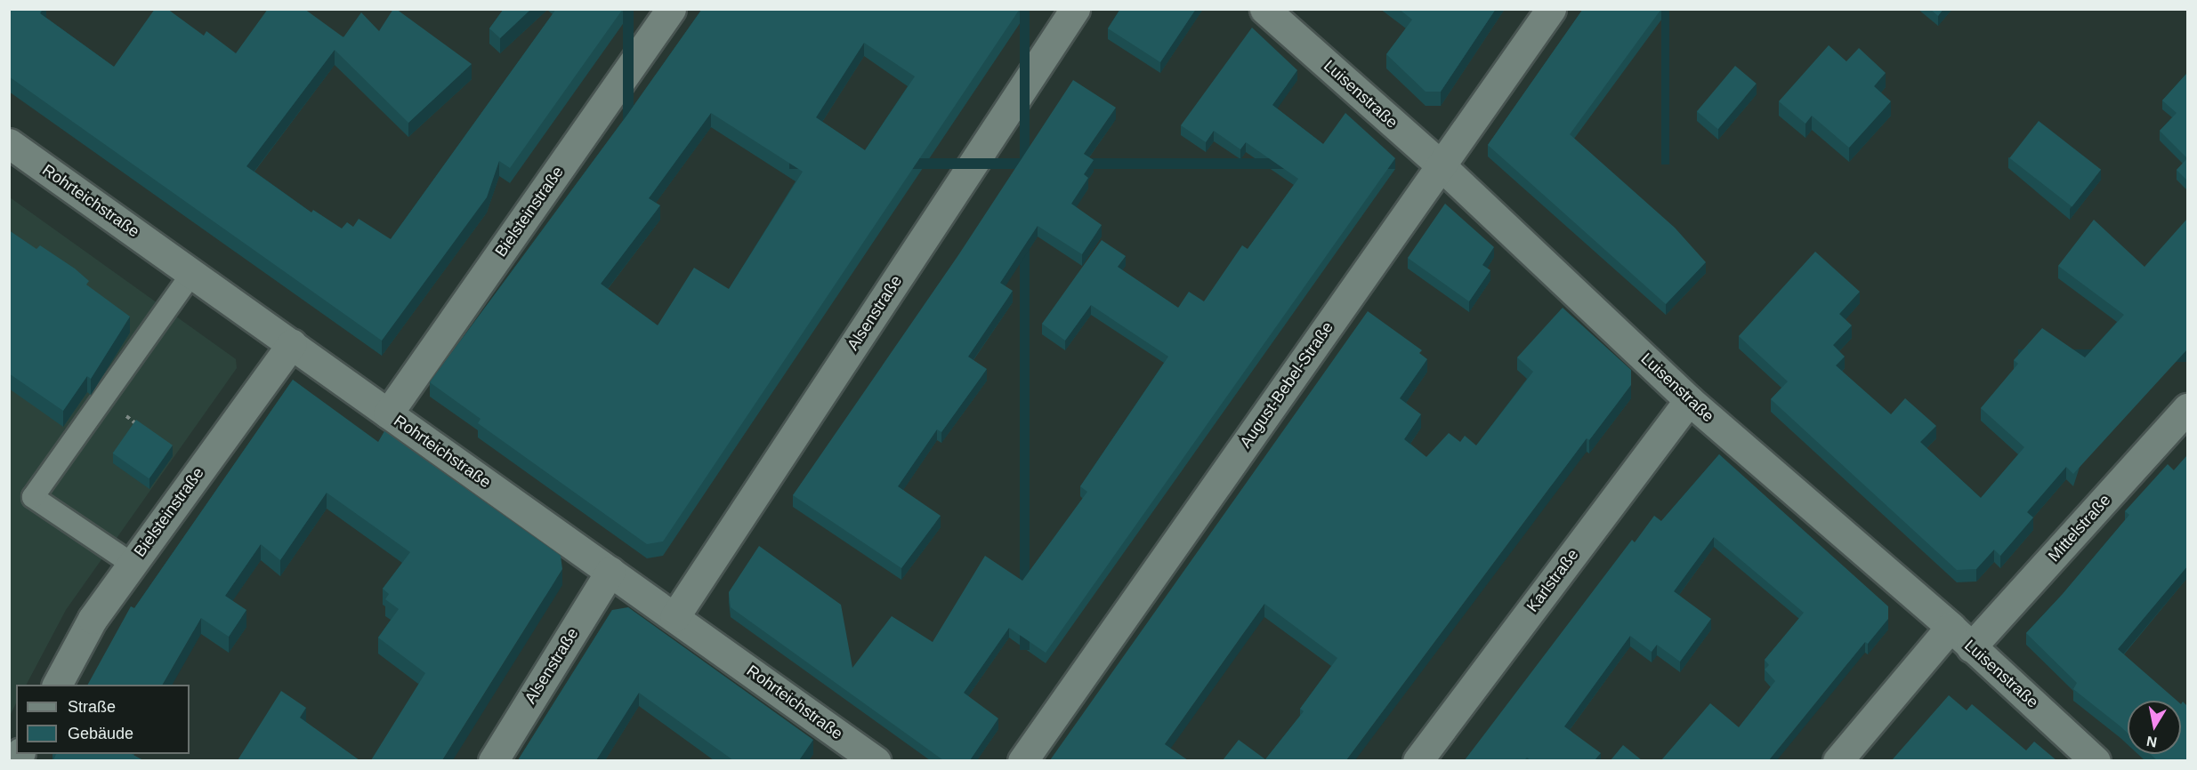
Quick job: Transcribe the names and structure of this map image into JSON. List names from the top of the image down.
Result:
{
  "streets": {
    "street": [
      "Luisenstraße",
      "Rohrteichstraße",
      "Bielsteinstraße",
      "Alsenstraße",
      "August-Bebel-Straße",
      "Mittelstraße",
      "Karlstraße"
    ]
  },
  "crossings": [
    ["Luisenstraße", "August-Bebel-Straße"],
    ["Luisenstraße", "Mittelstraße"],
    ["Luisenstraße", "Karlstraße"],
    ["Rohrteichstraße", "Bielsteinstraße"],
    ["Rohrteichstraße", "Alsenstraße"]
  ],
  "legend": ["Straße", "Gebäude"],
  "north": "bottom"
}
